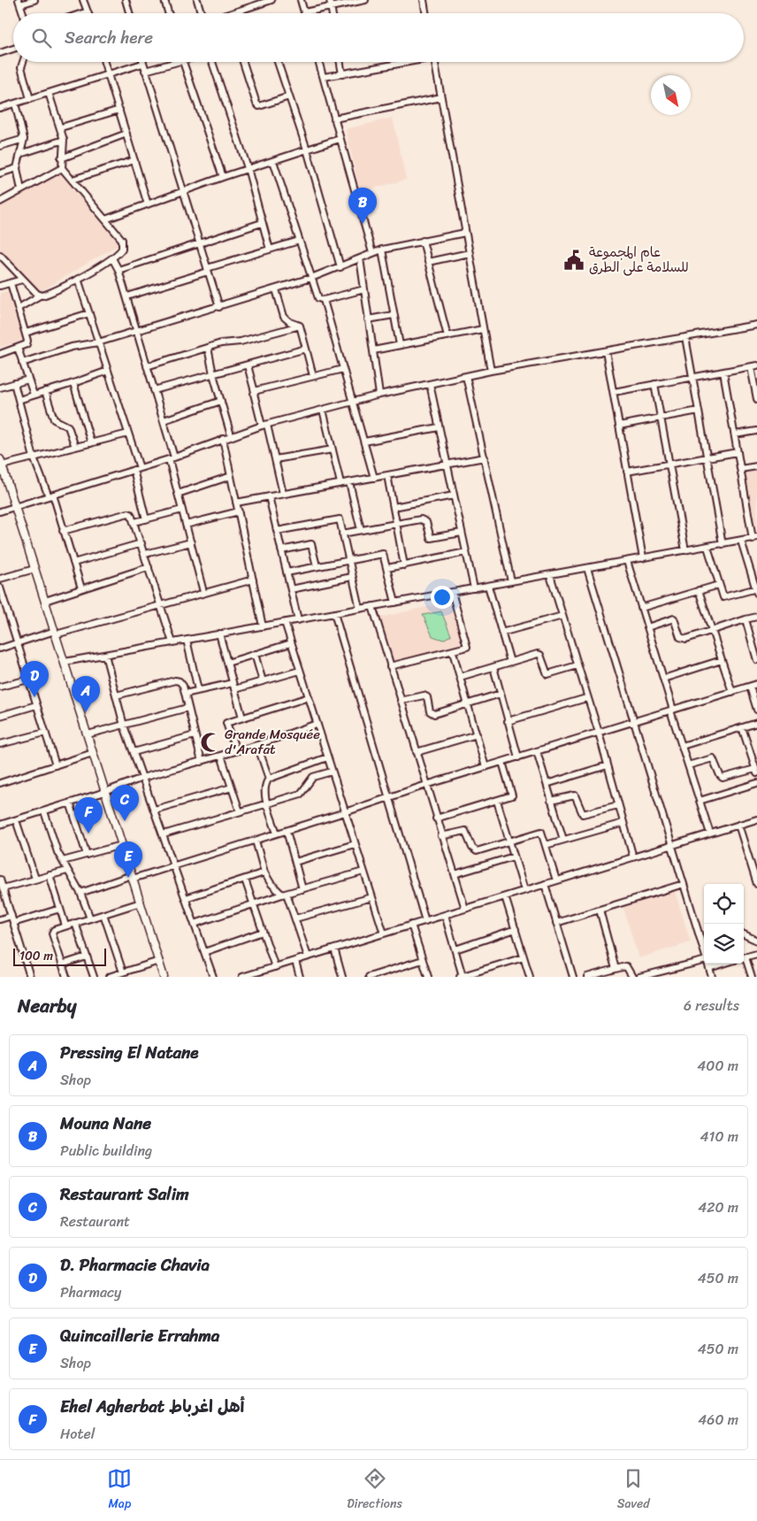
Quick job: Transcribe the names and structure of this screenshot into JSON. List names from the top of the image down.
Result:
{
  "places": {
    "public building": ["عام المجموعة للسلامة على الطرق"],
    "mosque": ["Grande Mosquée d'Arafat"]
  },
  "scale_bar": "100 m",
  "north": "bottom right",
  "page": {
    "search": "Search here",
    "pins": [
      "B",
      "D",
      "A",
      "C",
      "F",
      "E"
    ],
    "scale": "100 m",
    "heading": ["Nearby", "6 results"],
    "list": [
      {
        "mark": "A",
        "name": "Pressing El Natane",
        "note": "Shop",
        "value": "400 m"
      },
      {
        "mark": "B",
        "name": "Mouna Nane",
        "note": "Public building",
        "value": "410 m"
      },
      {
        "mark": "C",
        "name": "Restaurant Salim",
        "note": "Restaurant",
        "value": "420 m"
      },
      {
        "mark": "D",
        "name": "D. Pharmacie Chavia",
        "note": "Pharmacy",
        "value": "450 m"
      },
      {
        "mark": "E",
        "name": "Quincaillerie Errahma",
        "note": "Shop",
        "value": "450 m"
      },
      {
        "mark": "F",
        "name": "Ehel Agherbat أهل اغرباط",
        "note": "Hotel",
        "value": "460 m"
      }
    ],
    "nav": ["Map", "Directions", "Saved"]
  }
}
